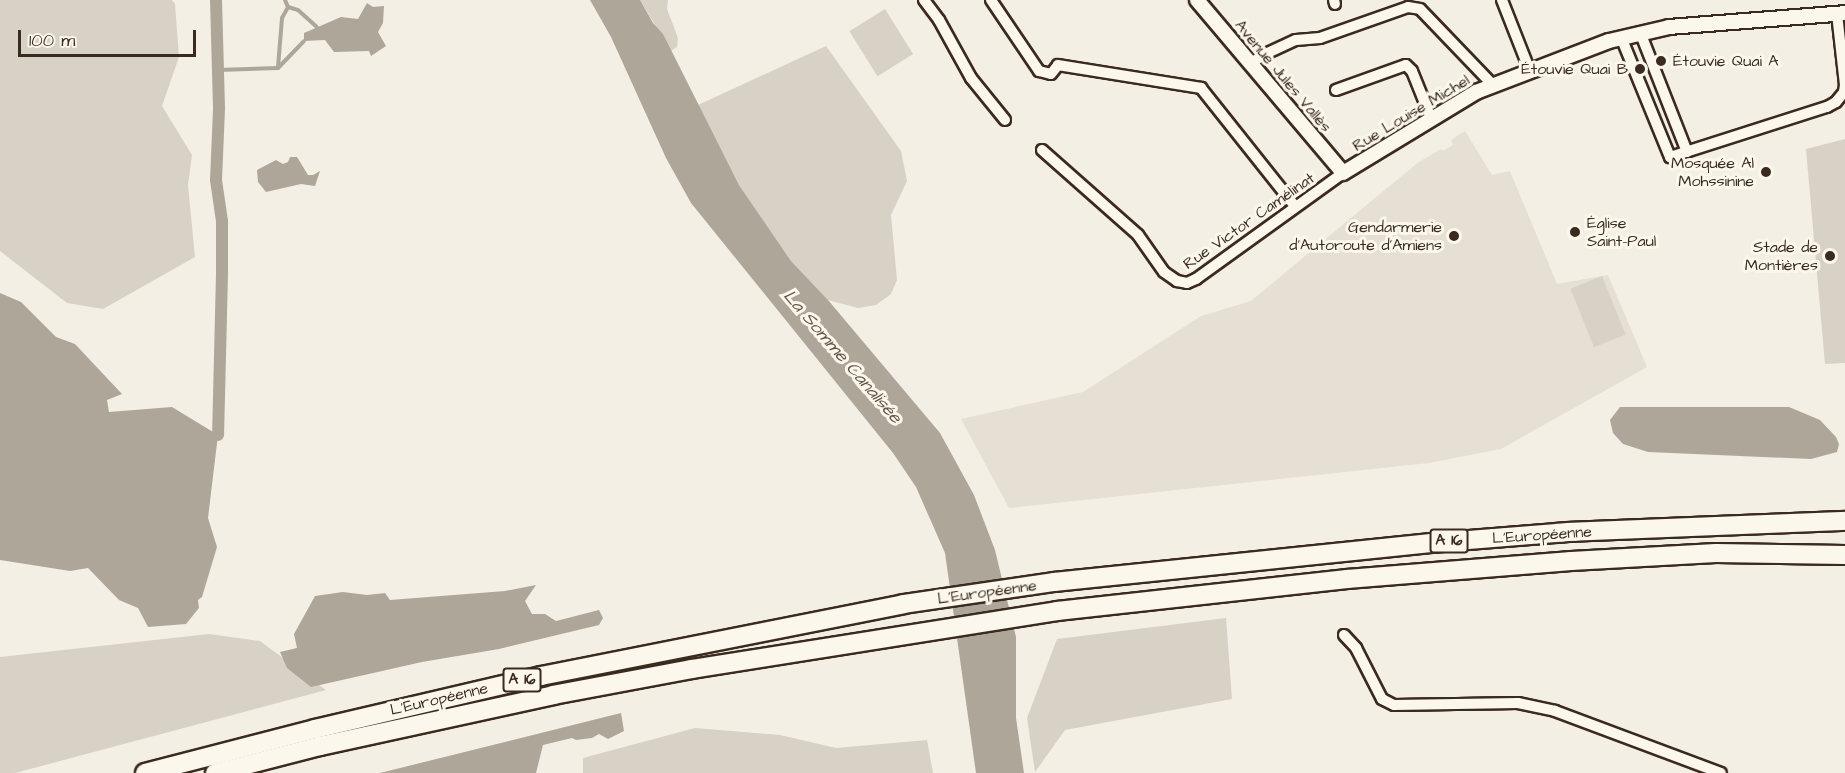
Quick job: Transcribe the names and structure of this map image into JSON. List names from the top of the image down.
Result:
{
  "streets": {
    "highway": ["L'Européenne", "A 16"],
    "street": ["Avenue Jules Vallès", "Rue Louise Michel", "Rue Victor Camélinat"]
  },
  "crossings": [
    ["Avenue Jules Vallès", "Rue Louise Michel"],
    ["Avenue Jules Vallès", "Rue Victor Camélinat"],
    ["Rue Louise Michel", "Rue Victor Camélinat"]
  ],
  "water": ["La Somme Canalisée"],
  "places": [
    "Étouvie Quai A",
    "Étouvie Quai B",
    "Mosquée Al Mohssinine",
    "Église Saint-Paul",
    "Gendarmerie d'Autoroute d'Amiens",
    "Stade de Montières"
  ],
  "scale_bar": "100 m"
}
